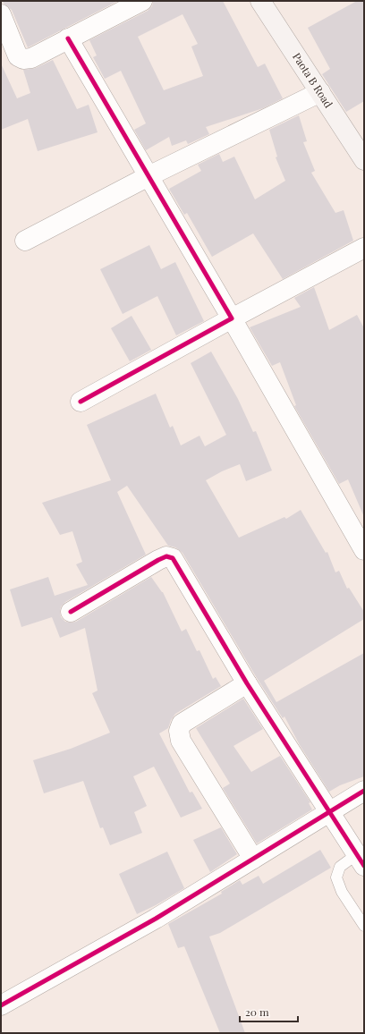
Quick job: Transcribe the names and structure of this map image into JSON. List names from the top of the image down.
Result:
{
  "streets": {
    "street": ["Paota B Road"]
  },
  "scale_bar": "20 m"
}
